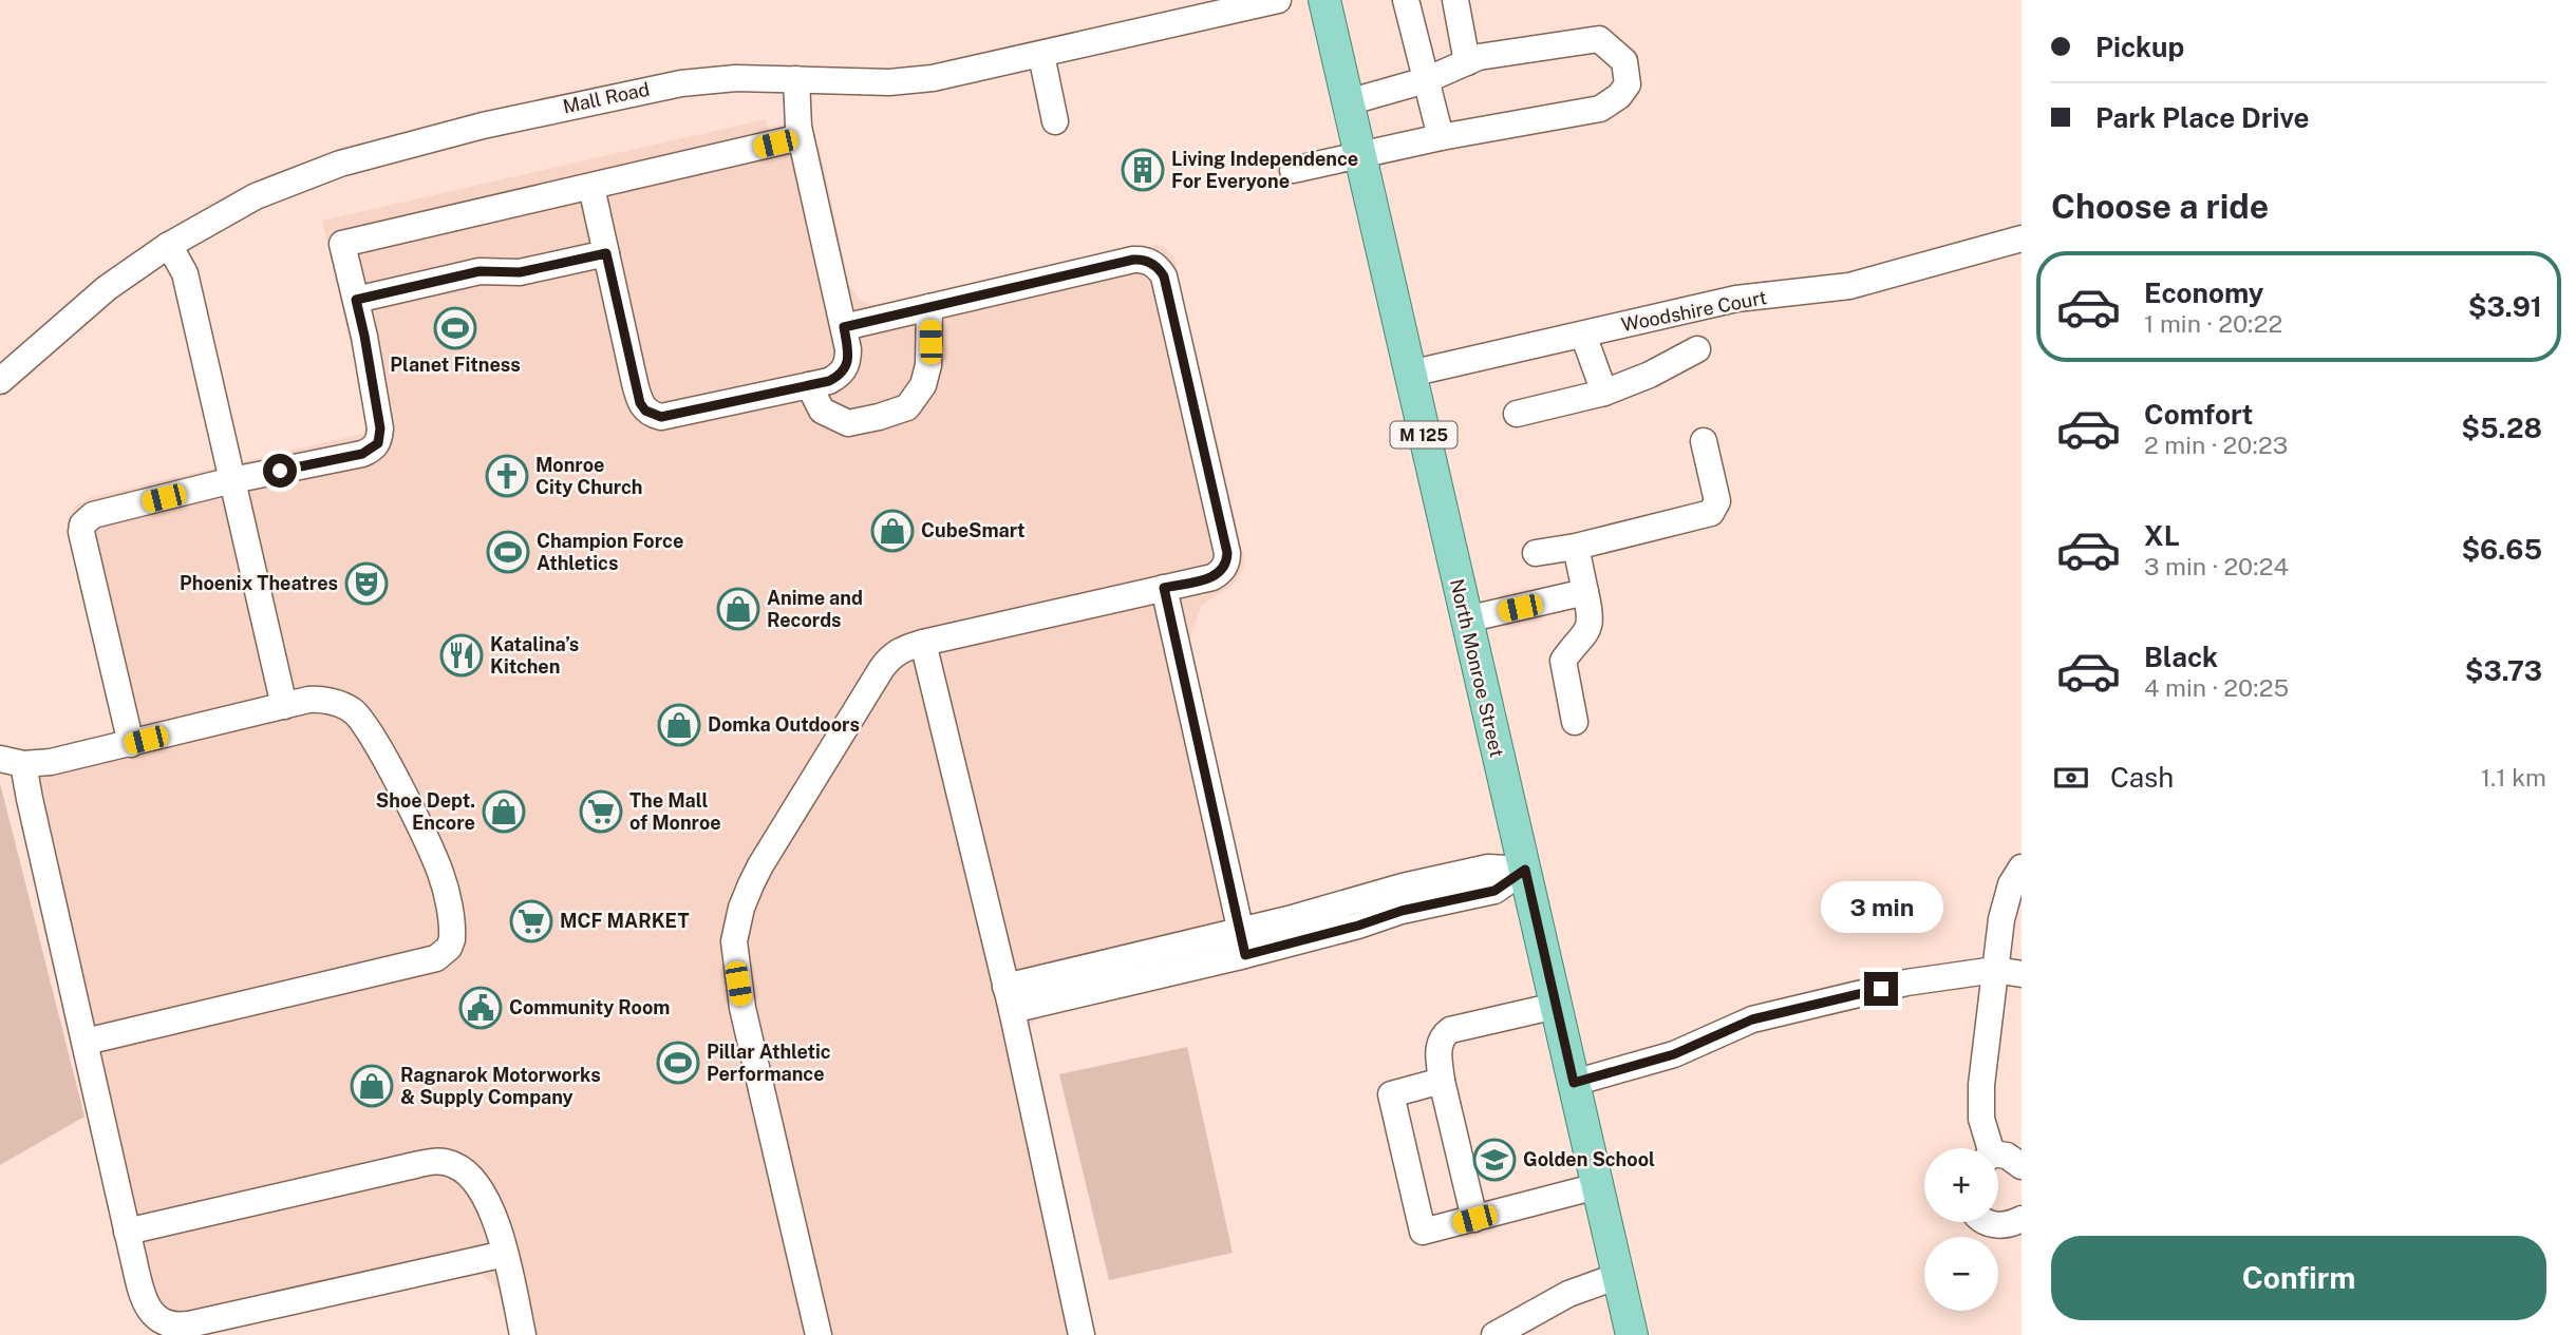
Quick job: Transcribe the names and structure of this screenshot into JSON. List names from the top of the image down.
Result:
{
  "streets": {
    "main road": ["M 125", "North Monroe Street"],
    "street": ["Mall Road", "Woodshire Court"]
  },
  "crossings": [
    ["Woodshire Court", "North Monroe Street"]
  ],
  "places": {
    "building": ["Living Independence For Everyone"],
    "sports": ["Planet Fitness", "Champion Force Athletics", "Pillar Athletic Performance"],
    "church": ["Monroe City Church"],
    "shop": [
      "CubeSmart",
      "Anime and Records",
      "Domka Outdoors",
      "Shoe Dept. Encore",
      "Ragnarok Motorworks & Supply Company"
    ],
    "theatre": ["Phoenix Theatres"],
    "restaurant": ["Katalina’s Kitchen"],
    "supermarket": ["The Mall of Monroe", "MCF MARKET"],
    "public building": ["Community Room"],
    "school or university": ["Golden School"]
  },
  "page": {
    "banner": ["Pickup", "Park Place Drive"],
    "heading": "Choose a ride",
    "list": [
      {
        "name": "Economy",
        "note": "1 min · 20:22",
        "value": "$3.91"
      },
      {
        "name": "Comfort",
        "note": "2 min · 20:23",
        "value": "$5.28"
      },
      {
        "name": "XL",
        "note": "3 min · 20:24",
        "value": "$6.65"
      },
      {
        "name": "Black",
        "note": "4 min · 20:25",
        "value": "$3.73"
      }
    ],
    "pay": ["Cash", "1.1 km"],
    "bubble": "3 min",
    "map_buttons": ["+", "−"],
    "buttons": "Confirm"
  }
}
